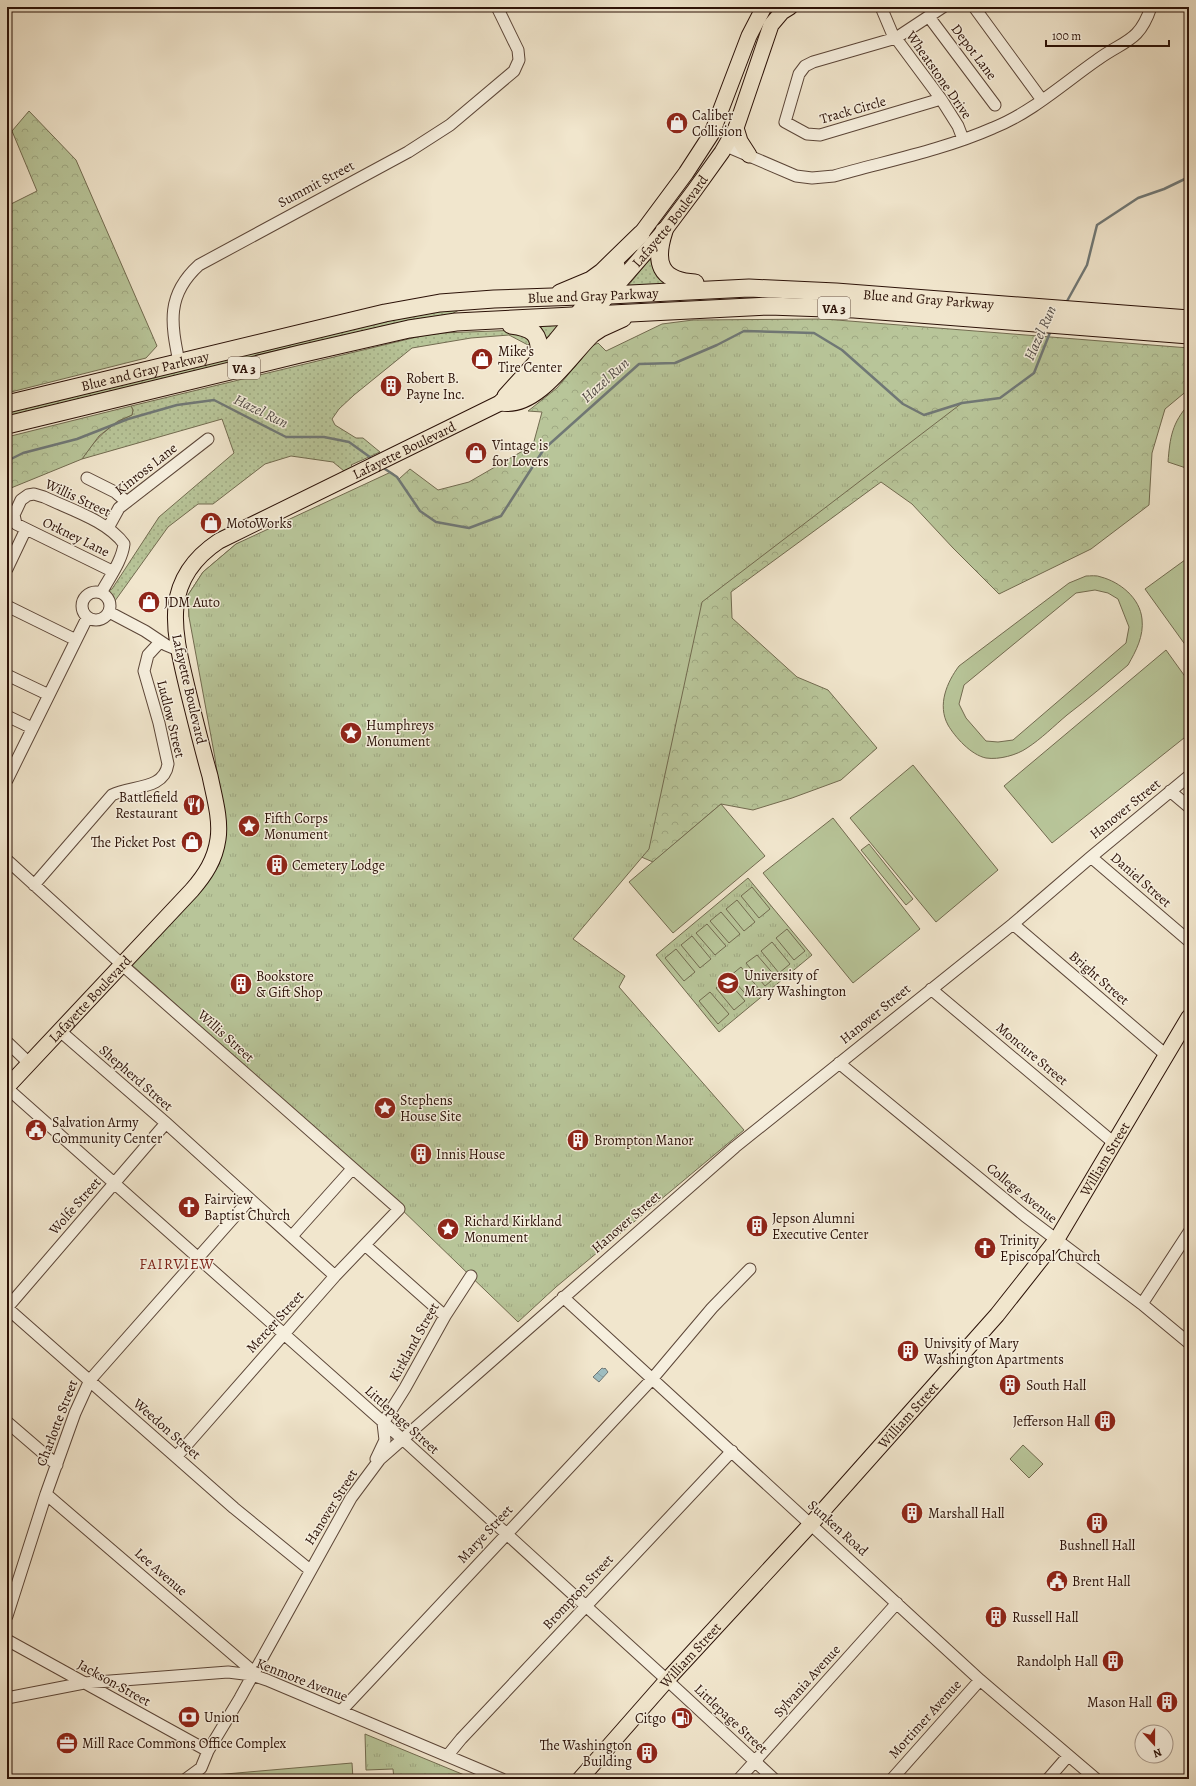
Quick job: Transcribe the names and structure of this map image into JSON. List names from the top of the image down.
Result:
{
  "streets": {
    "highway": ["Blue and Gray Parkway", "VA 3"],
    "main road": ["Lafayette Boulevard", "William Street"],
    "street": [
      "Depot Lane",
      "Wheatstone Drive",
      "Track Circle",
      "Summit Street",
      "Kinross Lane",
      "Willis Street",
      "Orkney Lane",
      "Ludlow Street",
      "Hanover Street",
      "Daniel Street",
      "Bright Street",
      "Moncure Street",
      "Shepherd Street",
      "College Avenue",
      "Wolfe Street",
      "Mercer Street",
      "Kirkland Street",
      "Littlepage Street",
      "Charlotte Street",
      "Weedon Street",
      "Sunken Road",
      "Marye Street",
      "Lee Avenue",
      "Brompton Street",
      "Kenmore Avenue",
      "Sylvania Avenue",
      "Jackson Street",
      "Mortimer Avenue"
    ]
  },
  "crossings": [
    ["Wheatstone Drive", "Track Circle"],
    ["Summit Street", "Blue and Gray Parkway"],
    ["Lafayette Boulevard", "Blue and Gray Parkway"],
    ["Lafayette Boulevard", "Willis Street"],
    ["Lafayette Boulevard", "Shepherd Street"],
    ["Lafayette Boulevard", "Littlepage Street"],
    ["Kinross Lane", "Willis Street"],
    ["Willis Street", "Orkney Lane"],
    ["Willis Street", "Ludlow Street"],
    ["Willis Street", "Mercer Street"],
    ["Hanover Street", "Daniel Street"],
    ["Hanover Street", "Bright Street"],
    ["Hanover Street", "Moncure Street"],
    ["Hanover Street", "College Avenue"],
    ["Hanover Street", "Littlepage Street"],
    ["Hanover Street", "Weedon Street"],
    ["Hanover Street", "Sunken Road"],
    ["Hanover Street", "Lee Avenue"],
    ["Hanover Street", "Kenmore Avenue"],
    ["Hanover Street", "Jackson Street"],
    ["Bright Street", "William Street"],
    ["Moncure Street", "William Street"],
    ["Shepherd Street", "Wolfe Street"],
    ["Shepherd Street", "Mercer Street"],
    ["Shepherd Street", "Charlotte Street"],
    ["William Street", "College Avenue"],
    ["William Street", "Littlepage Street"],
    ["William Street", "Sunken Road"],
    ["Wolfe Street", "Littlepage Street"],
    ["Wolfe Street", "Weedon Street"],
    ["Mercer Street", "Littlepage Street"],
    ["Mercer Street", "Weedon Street"],
    ["Kirkland Street", "Littlepage Street"],
    ["Littlepage Street", "Charlotte Street"],
    ["Littlepage Street", "Marye Street"],
    ["Littlepage Street", "Brompton Street"],
    ["Littlepage Street", "Sylvania Avenue"],
    ["Charlotte Street", "Weedon Street"],
    ["Charlotte Street", "Lee Avenue"],
    ["Sunken Road", "Marye Street"],
    ["Sunken Road", "Brompton Street"],
    ["Sunken Road", "Sylvania Avenue"],
    ["Sunken Road", "Mortimer Avenue"],
    ["Marye Street", "Kenmore Avenue"],
    ["Lee Avenue", "Kenmore Avenue"],
    ["Brompton Street", "Kenmore Avenue"],
    ["Kenmore Avenue", "Jackson Street"]
  ],
  "districts": ["FAIRVIEW"],
  "water": ["Hazel Run"],
  "places": {
    "shop": [
      "Caliber Collision",
      "Mike's Tire Center",
      "Vintage is for Lovers",
      "MotoWorks",
      "JDM Auto",
      "The Picket Post"
    ],
    "building": [
      "Robert B. Payne Inc.",
      "Cemetery Lodge",
      "Bookstore & Gift Shop",
      "Brompton Manor",
      "Innis House",
      "Jepson Alumni Executive Center",
      "Univsity of Mary Washington Apartments",
      "South Hall",
      "Jefferson Hall",
      "Marshall Hall",
      "Bushnell Hall",
      "Russell Hall",
      "Randolph Hall",
      "Mason Hall",
      "The Washington Building"
    ],
    "place": [
      "Humphreys Monument",
      "Fifth Corps Monument",
      "Stephens House Site",
      "Richard Kirkland Monument"
    ],
    "restaurant": ["Battlefield Restaurant"],
    "school or university": ["University of Mary Washington"],
    "public building": ["Salvation Army Community Center", "Brent Hall"],
    "church": ["Fairview Baptist Church", "Trinity Episcopal Church"],
    "bank": ["Union"],
    "fuel station": ["Citgo"],
    "office": ["Mill Race Commons Office Complex"]
  },
  "scale_bar": "100 m",
  "north": "bottom"
}
